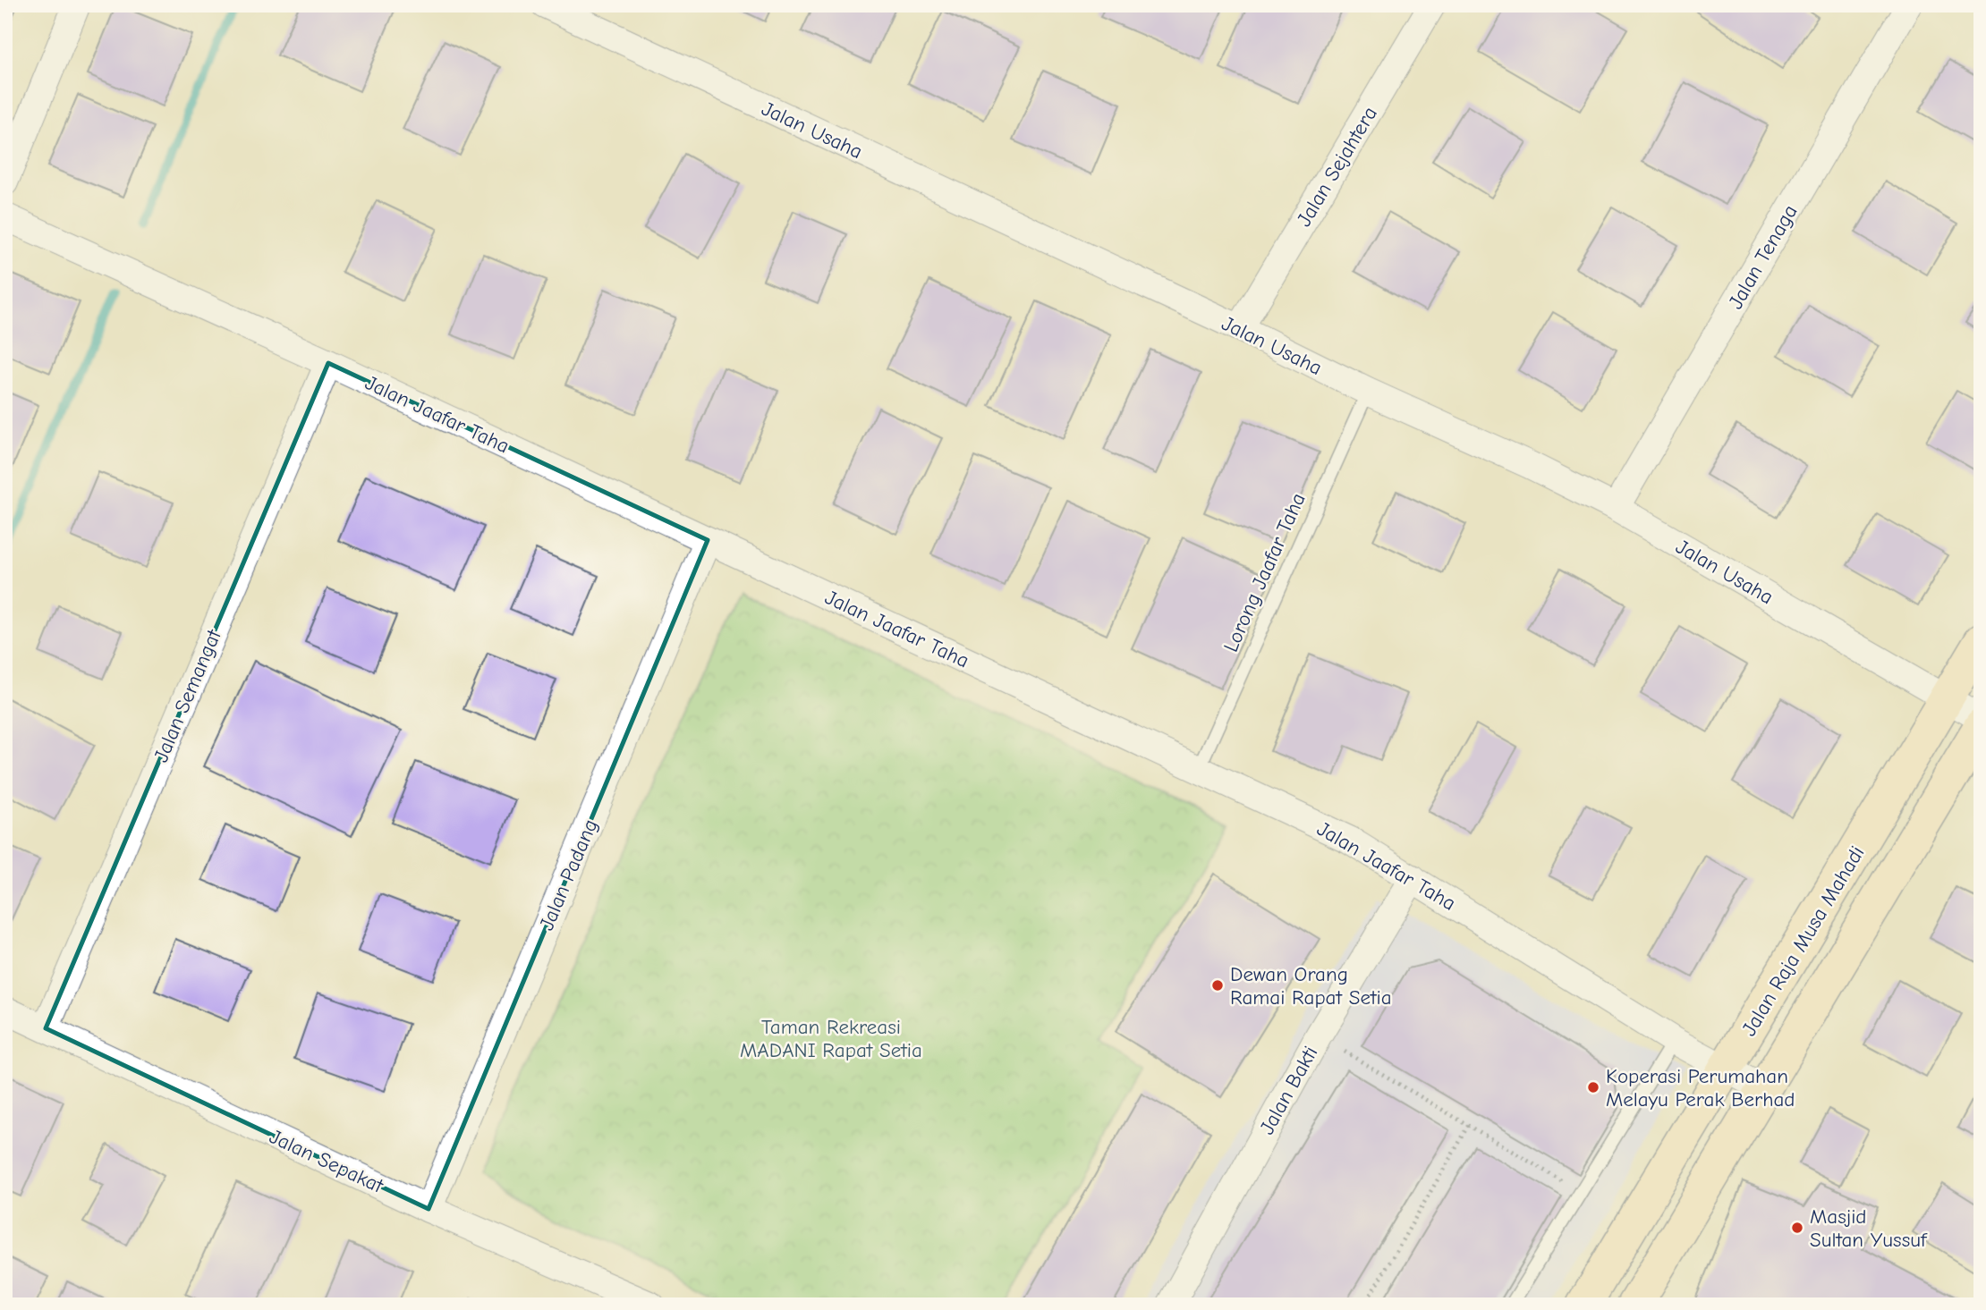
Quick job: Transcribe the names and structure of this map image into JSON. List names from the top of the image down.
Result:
{
  "streets": {
    "main road": ["Jalan Raja Musa Mahadi"],
    "street": [
      "Jalan Usaha",
      "Jalan Sejahtera",
      "Jalan Tenaga",
      "Jalan Jaafar Taha",
      "Jalan Semangat",
      "Jalan Padang",
      "Jalan Bakti",
      "Jalan Sepakat"
    ],
    "lane": ["Lorong Jaafar Taha"]
  },
  "crossings": [
    ["Jalan Usaha", "Jalan Sejahtera"],
    ["Jalan Usaha", "Jalan Tenaga"],
    ["Jalan Usaha", "Lorong Jaafar Taha"],
    ["Jalan Usaha", "Jalan Raja Musa Mahadi"],
    ["Jalan Jaafar Taha", "Lorong Jaafar Taha"],
    ["Jalan Jaafar Taha", "Jalan Semangat"],
    ["Jalan Jaafar Taha", "Jalan Padang"],
    ["Jalan Jaafar Taha", "Jalan Raja Musa Mahadi"],
    ["Jalan Jaafar Taha", "Jalan Bakti"],
    ["Jalan Semangat", "Jalan Sepakat"],
    ["Jalan Padang", "Jalan Sepakat"]
  ],
  "parks": ["Taman Rekreasi MADANI Rapat Setia"],
  "places": ["Dewan Orang Ramai Rapat Setia", "Koperasi Perumahan Melayu Perak Berhad", "Masjid Sultan Yussuf"]
}
